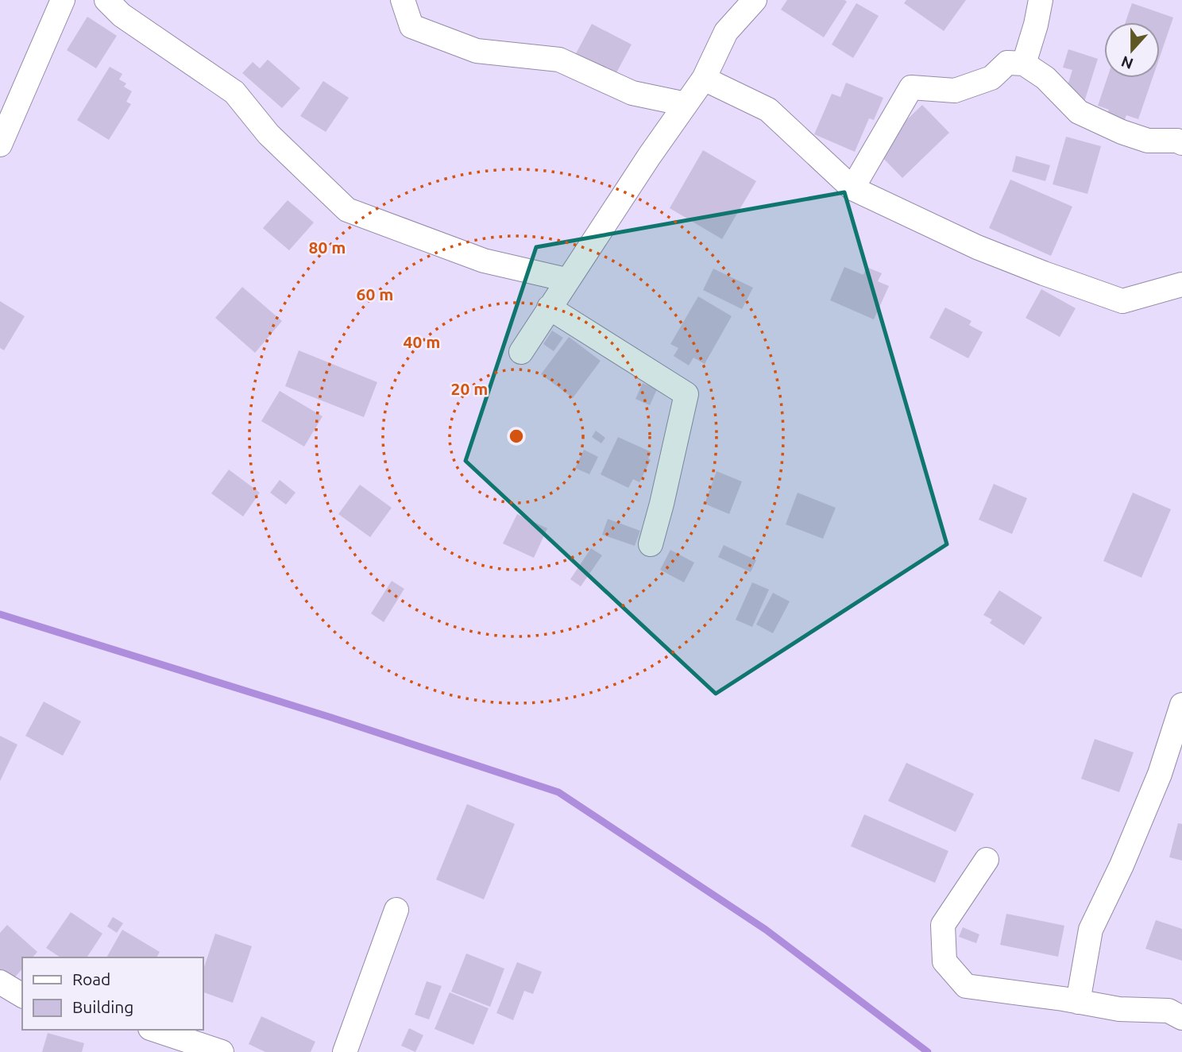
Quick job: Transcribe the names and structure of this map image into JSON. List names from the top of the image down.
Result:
{
  "legend": ["Road", "Building"],
  "north": "bottom",
  "rings": [
    "80 m",
    "60 m",
    "40 m",
    "20 m"
  ]
}
